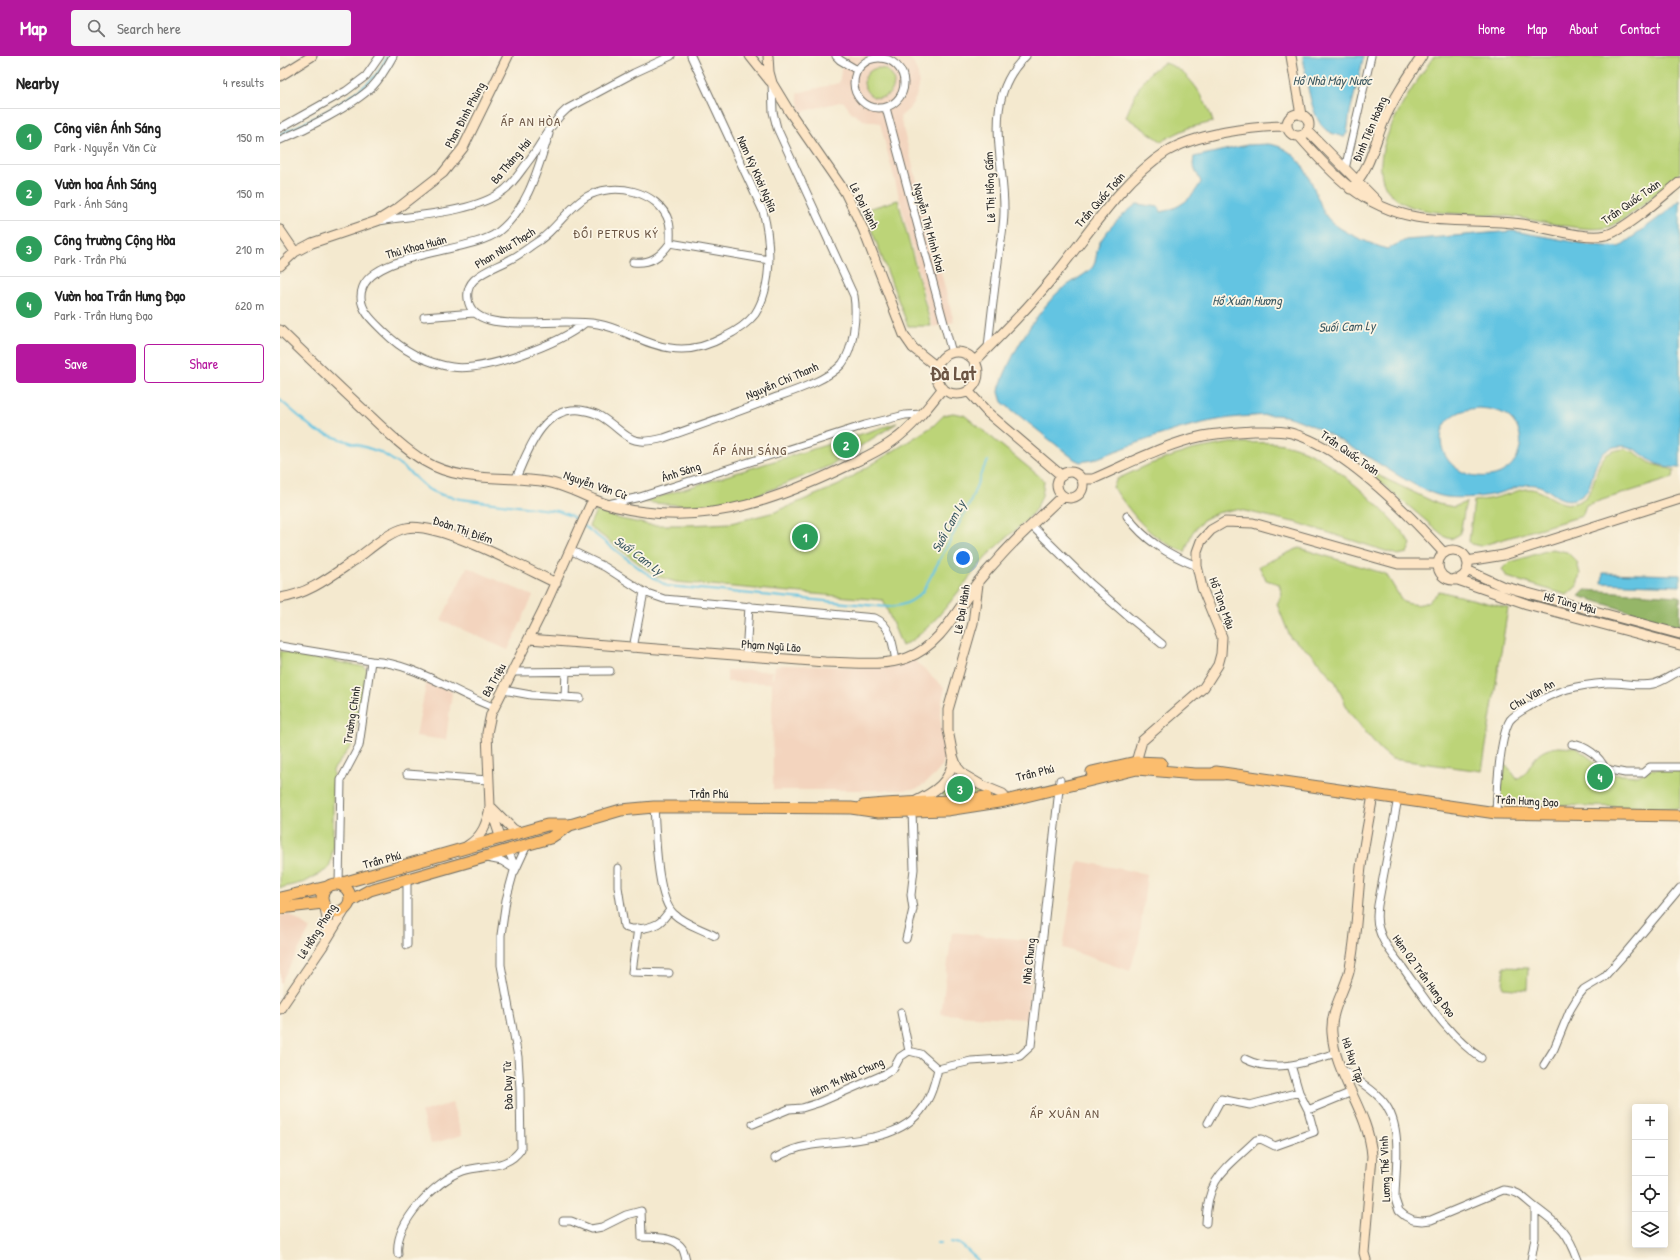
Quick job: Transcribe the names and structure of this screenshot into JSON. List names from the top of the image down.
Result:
{
  "streets": {
    "main road": [
      "Phan Đình Phùng",
      "Đinh Tiên Hoàng",
      "Ba Tháng Hai",
      "Trần Quốc Toản",
      "Lê Đại Hành",
      "Nguyễn Văn Cừ",
      "Đoàn Thị Điểm",
      "Hồ Tùng Mậu",
      "Phạm Ngũ Lão",
      "Bà Triệu",
      "Trần Phú",
      "Trần Hưng Đạo",
      "Lê Hồng Phong",
      "Hà Huy Tập"
    ],
    "street": [
      "Nam Kỳ Khởi Nghĩa",
      "Lê Thị Hồng Gấm",
      "Nguyễn Thị Minh Khai",
      "Thủ Khoa Huân",
      "Phan Như Thạch",
      "Nguyễn Chí Thanh",
      "Ánh Sáng",
      "Chu Văn An",
      "Trường Chinh",
      "Nhà Chung",
      "Hẻm 02 Trần Hưng Đạo",
      "Hẻm 14 Nhà Chung",
      "Đào Duy Từ",
      "Lương Thế Vinh"
    ]
  },
  "crossings": [
    ["Phan Đình Phùng", "Ba Tháng Hai"],
    ["Đinh Tiên Hoàng", "Trần Quốc Toản"],
    ["Ba Tháng Hai", "Thủ Khoa Huân"],
    ["Nam Kỳ Khởi Nghĩa", "Thủ Khoa Huân"],
    ["Lê Thị Hồng Gấm", "Trần Quốc Toản"],
    ["Trần Quốc Toản", "Lê Đại Hành"],
    ["Trần Quốc Toản", "Nguyễn Thị Minh Khai"],
    ["Trần Quốc Toản", "Nguyễn Văn Cừ"],
    ["Trần Quốc Toản", "Hồ Tùng Mậu"],
    ["Lê Đại Hành", "Nguyễn Thị Minh Khai"],
    ["Lê Đại Hành", "Nguyễn Chí Thanh"],
    ["Lê Đại Hành", "Nguyễn Văn Cừ"],
    ["Lê Đại Hành", "Phạm Ngũ Lão"],
    ["Lê Đại Hành", "Trần Phú"],
    ["Nguyễn Thị Minh Khai", "Nguyễn Văn Cừ"],
    ["Nguyễn Chí Thanh", "Nguyễn Văn Cừ"],
    ["Ánh Sáng", "Nguyễn Văn Cừ"],
    ["Nguyễn Văn Cừ", "Bà Triệu"],
    ["Đoàn Thị Điểm", "Bà Triệu"],
    ["Hồ Tùng Mậu", "Trần Phú"],
    ["Phạm Ngũ Lão", "Bà Triệu"],
    ["Bà Triệu", "Trần Phú"],
    ["Chu Văn An", "Trần Hưng Đạo"],
    ["Trường Chinh", "Trần Phú"],
    ["Trường Chinh", "Lê Hồng Phong"],
    ["Trần Phú", "Trần Hưng Đạo"],
    ["Trần Phú", "Lê Hồng Phong"],
    ["Trần Phú", "Nhà Chung"],
    ["Trần Phú", "Hà Huy Tập"],
    ["Trần Phú", "Đào Duy Từ"],
    ["Trần Hưng Đạo", "Hẻm 02 Trần Hưng Đạo"],
    ["Trần Hưng Đạo", "Hà Huy Tập"],
    ["Hà Huy Tập", "Lương Thế Vinh"]
  ],
  "districts": [
    "ẤP AN HÒA",
    "ĐỒI PETRUS KÝ",
    "Đà Lạt",
    "ẤP ÁNH SÁNG",
    "ẤP XUÂN AN"
  ],
  "water": ["Hồ Nhà Máy Nước", "Hồ Xuân Hương", "Suối Cam Ly"],
  "page": {
    "header": "Map",
    "search": "Search here",
    "nav": [
      "Home",
      "Map",
      "About",
      "Contact"
    ],
    "heading": ["Nearby", "4 results"],
    "list": [
      {
        "mark": "1",
        "name": "Công viên Ánh Sáng",
        "note": "Park · Nguyễn Văn Cừ",
        "value": "150 m"
      },
      {
        "mark": "2",
        "name": "Vườn hoa Ánh Sáng",
        "note": "Park · Ánh Sáng",
        "value": "150 m"
      },
      {
        "mark": "3",
        "name": "Công trường Cộng Hòa",
        "note": "Park · Trần Phú",
        "value": "210 m"
      },
      {
        "mark": "4",
        "name": "Vườn hoa Trần Hưng Đạo",
        "note": "Park · Trần Hưng Đạo",
        "value": "620 m"
      }
    ],
    "buttons": ["Save", "Share"],
    "pins": [
      "2",
      "1",
      "4",
      "3"
    ],
    "map_buttons": ["+", "−"]
  }
}
